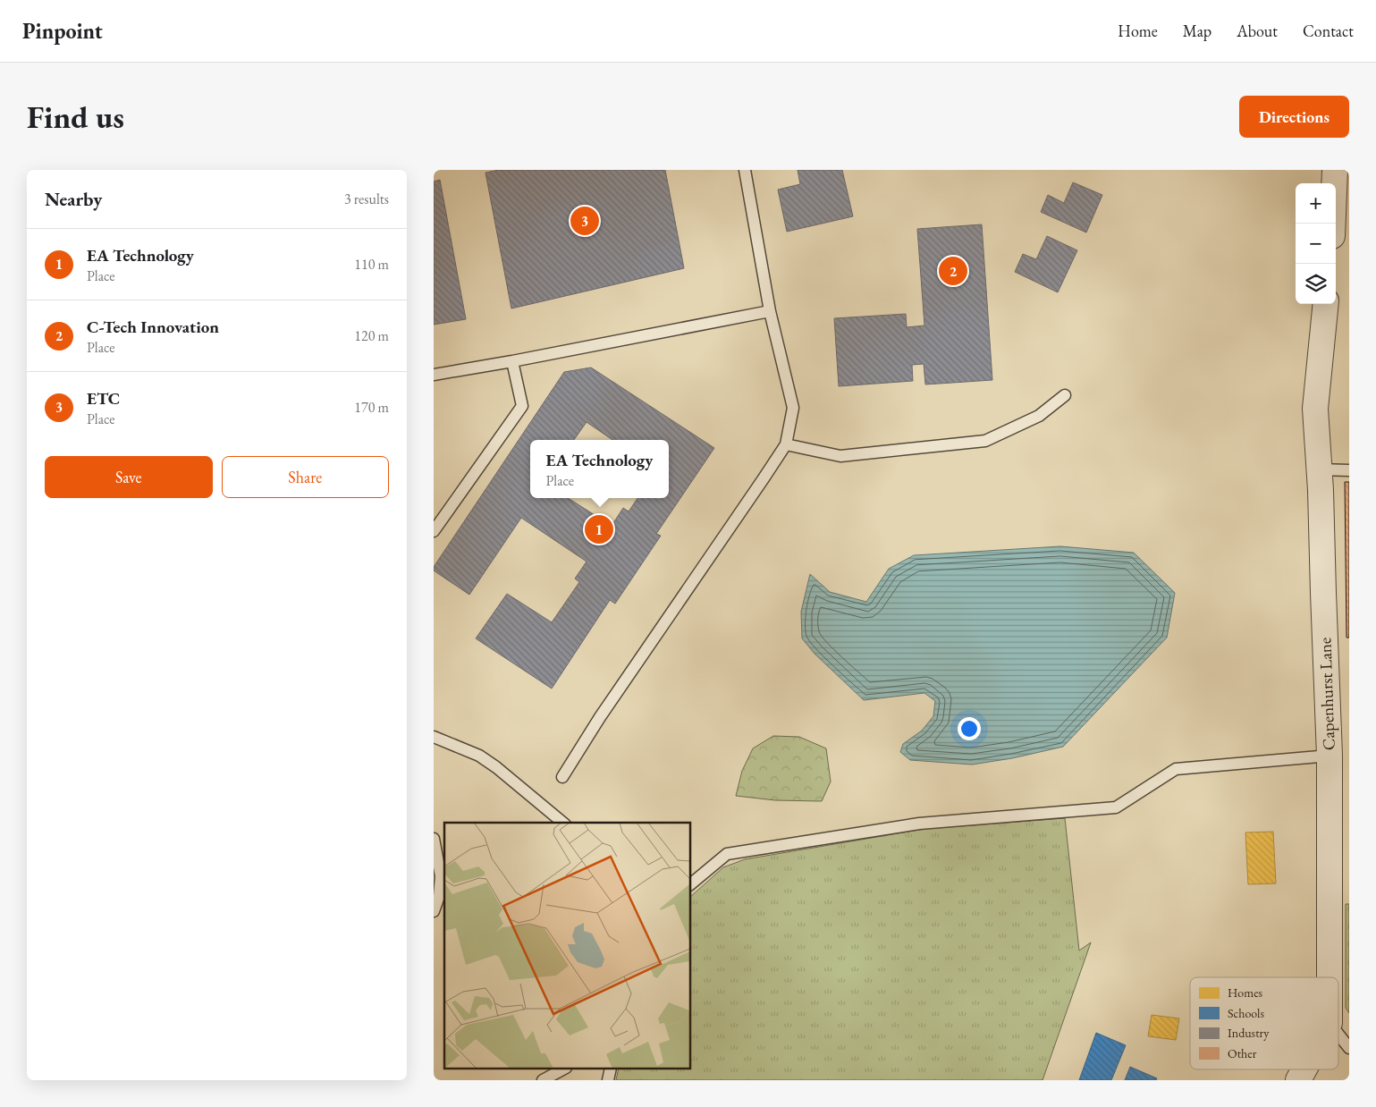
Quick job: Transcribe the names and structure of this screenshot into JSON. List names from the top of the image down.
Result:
{
  "streets": {
    "street": ["Capenhurst Lane"]
  },
  "legend": [
    "Homes",
    "Schools",
    "Industry",
    "Other"
  ],
  "page": {
    "header": "Pinpoint",
    "nav": [
      "Home",
      "Map",
      "About",
      "Contact"
    ],
    "buttons": [
      "Directions",
      ["Save", "Share"]
    ],
    "title": "Find us",
    "heading": ["Nearby", "3 results"],
    "map_buttons": ["+", "−"],
    "pins": ["3", "2", "1"],
    "list": [
      {
        "mark": "1",
        "name": "EA Technology",
        "note": "Place",
        "value": "110 m"
      },
      {
        "mark": "2",
        "name": "C-Tech Innovation",
        "note": "Place",
        "value": "120 m"
      },
      {
        "mark": "3",
        "name": "ETC",
        "note": "Place",
        "value": "170 m"
      }
    ],
    "popup": ["EA Technology", "Place"]
  }
}
